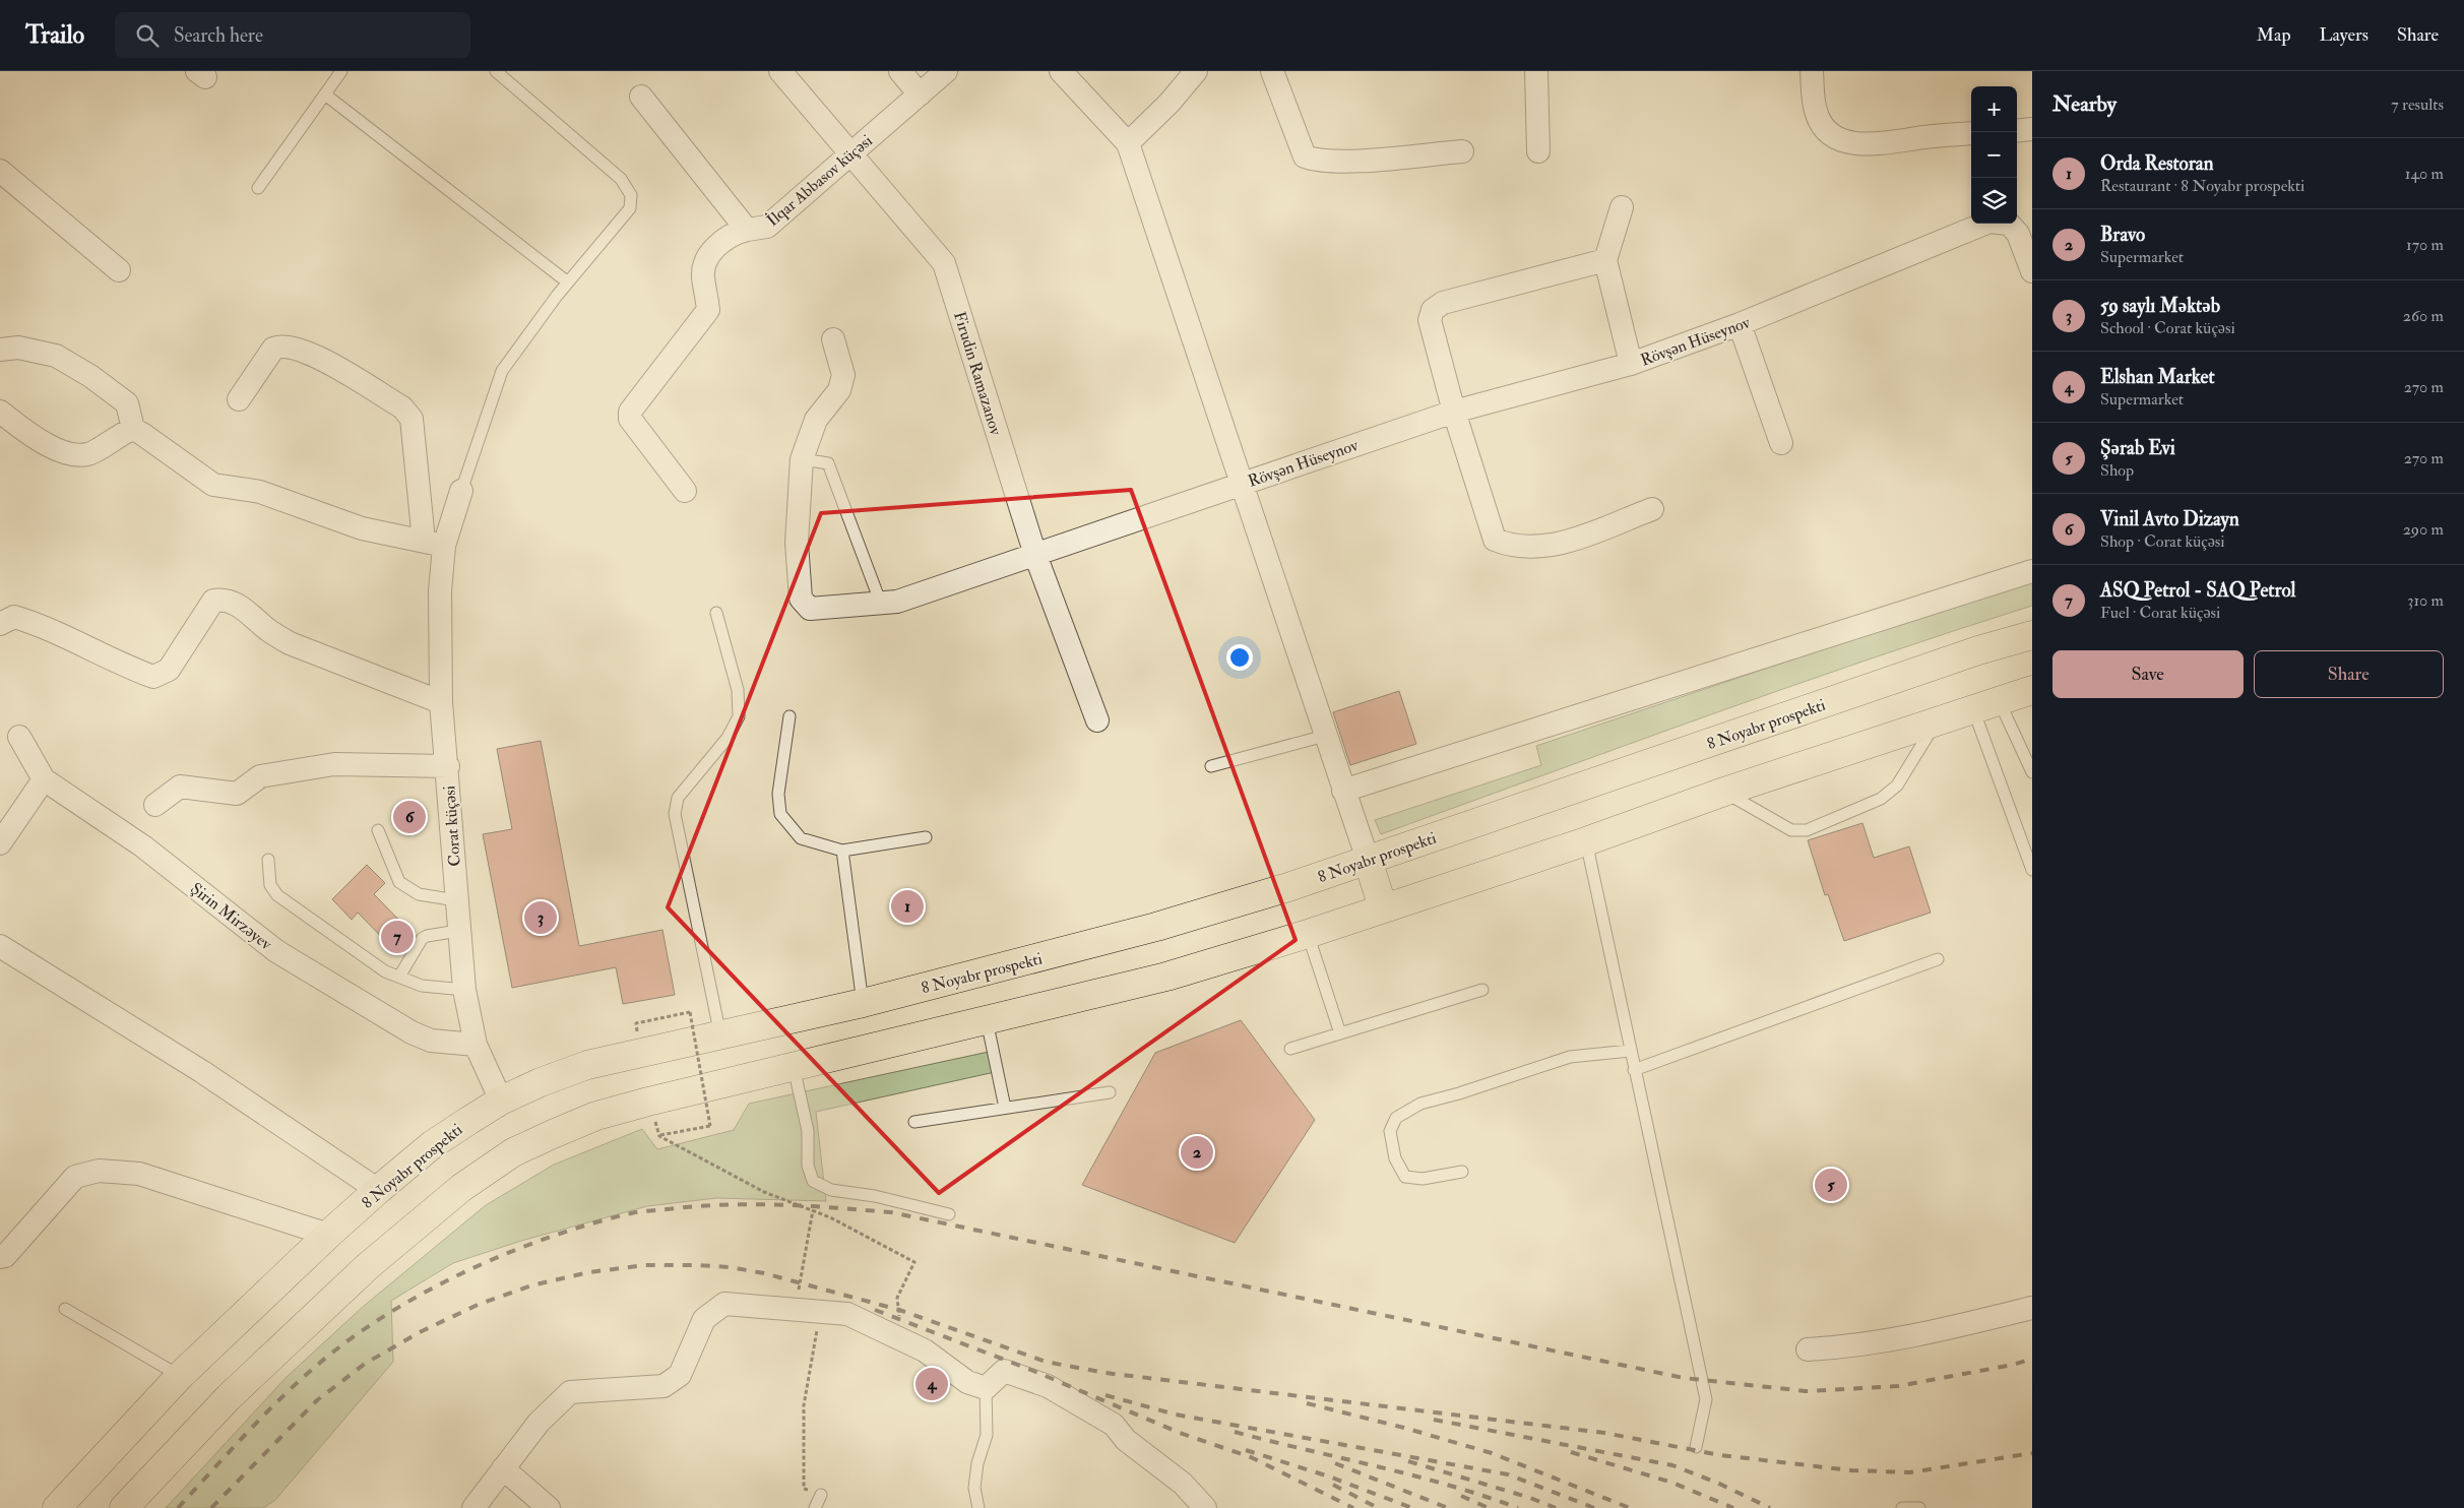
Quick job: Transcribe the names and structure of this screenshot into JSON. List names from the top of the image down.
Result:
{
  "streets": {
    "highway": ["8 Noyabr prospekti"],
    "street": [
      "İlqar Abbasov küçəsi",
      "Rövşən Hüseynov",
      "Firudin Ramazanov",
      "Corat küçəsi",
      "Şirin Mirzəyev"
    ]
  },
  "crossings": [
    ["İlqar Abbasov küçəsi", "Firudin Ramazanov"],
    ["Rövşən Hüseynov", "Firudin Ramazanov"],
    ["8 Noyabr prospekti", "Corat küçəsi"],
    ["Corat küçəsi", "Şirin Mirzəyev"]
  ],
  "page": {
    "header": "Trailo",
    "search": "Search here",
    "nav": ["Map", "Layers", "Share"],
    "heading": ["Nearby", "7 results"],
    "map_buttons": ["+", "−"],
    "list": [
      {
        "mark": "1",
        "name": "Orda Restoran",
        "note": "Restaurant · 8 Noyabr prospekti",
        "value": "140 m"
      },
      {
        "mark": "2",
        "name": "Bravo",
        "note": "Supermarket",
        "value": "170 m"
      },
      {
        "mark": "3",
        "name": "59 saylı Məktəb",
        "note": "School · Corat küçəsi",
        "value": "260 m"
      },
      {
        "mark": "4",
        "name": "Elshan Market",
        "note": "Supermarket",
        "value": "270 m"
      },
      {
        "mark": "5",
        "name": "Şərab Evi",
        "note": "Shop",
        "value": "270 m"
      },
      {
        "mark": "6",
        "name": "Vinil Avto Dizayn",
        "note": "Shop · Corat küçəsi",
        "value": "290 m"
      },
      {
        "mark": "7",
        "name": "ASQ Petrol - SAQ Petrol",
        "note": "Fuel · Corat küçəsi",
        "value": "310 m"
      }
    ],
    "buttons": ["Save", "Share"],
    "pins": [
      "6",
      "1",
      "3",
      "7",
      "2",
      "5",
      "4"
    ]
  }
}
